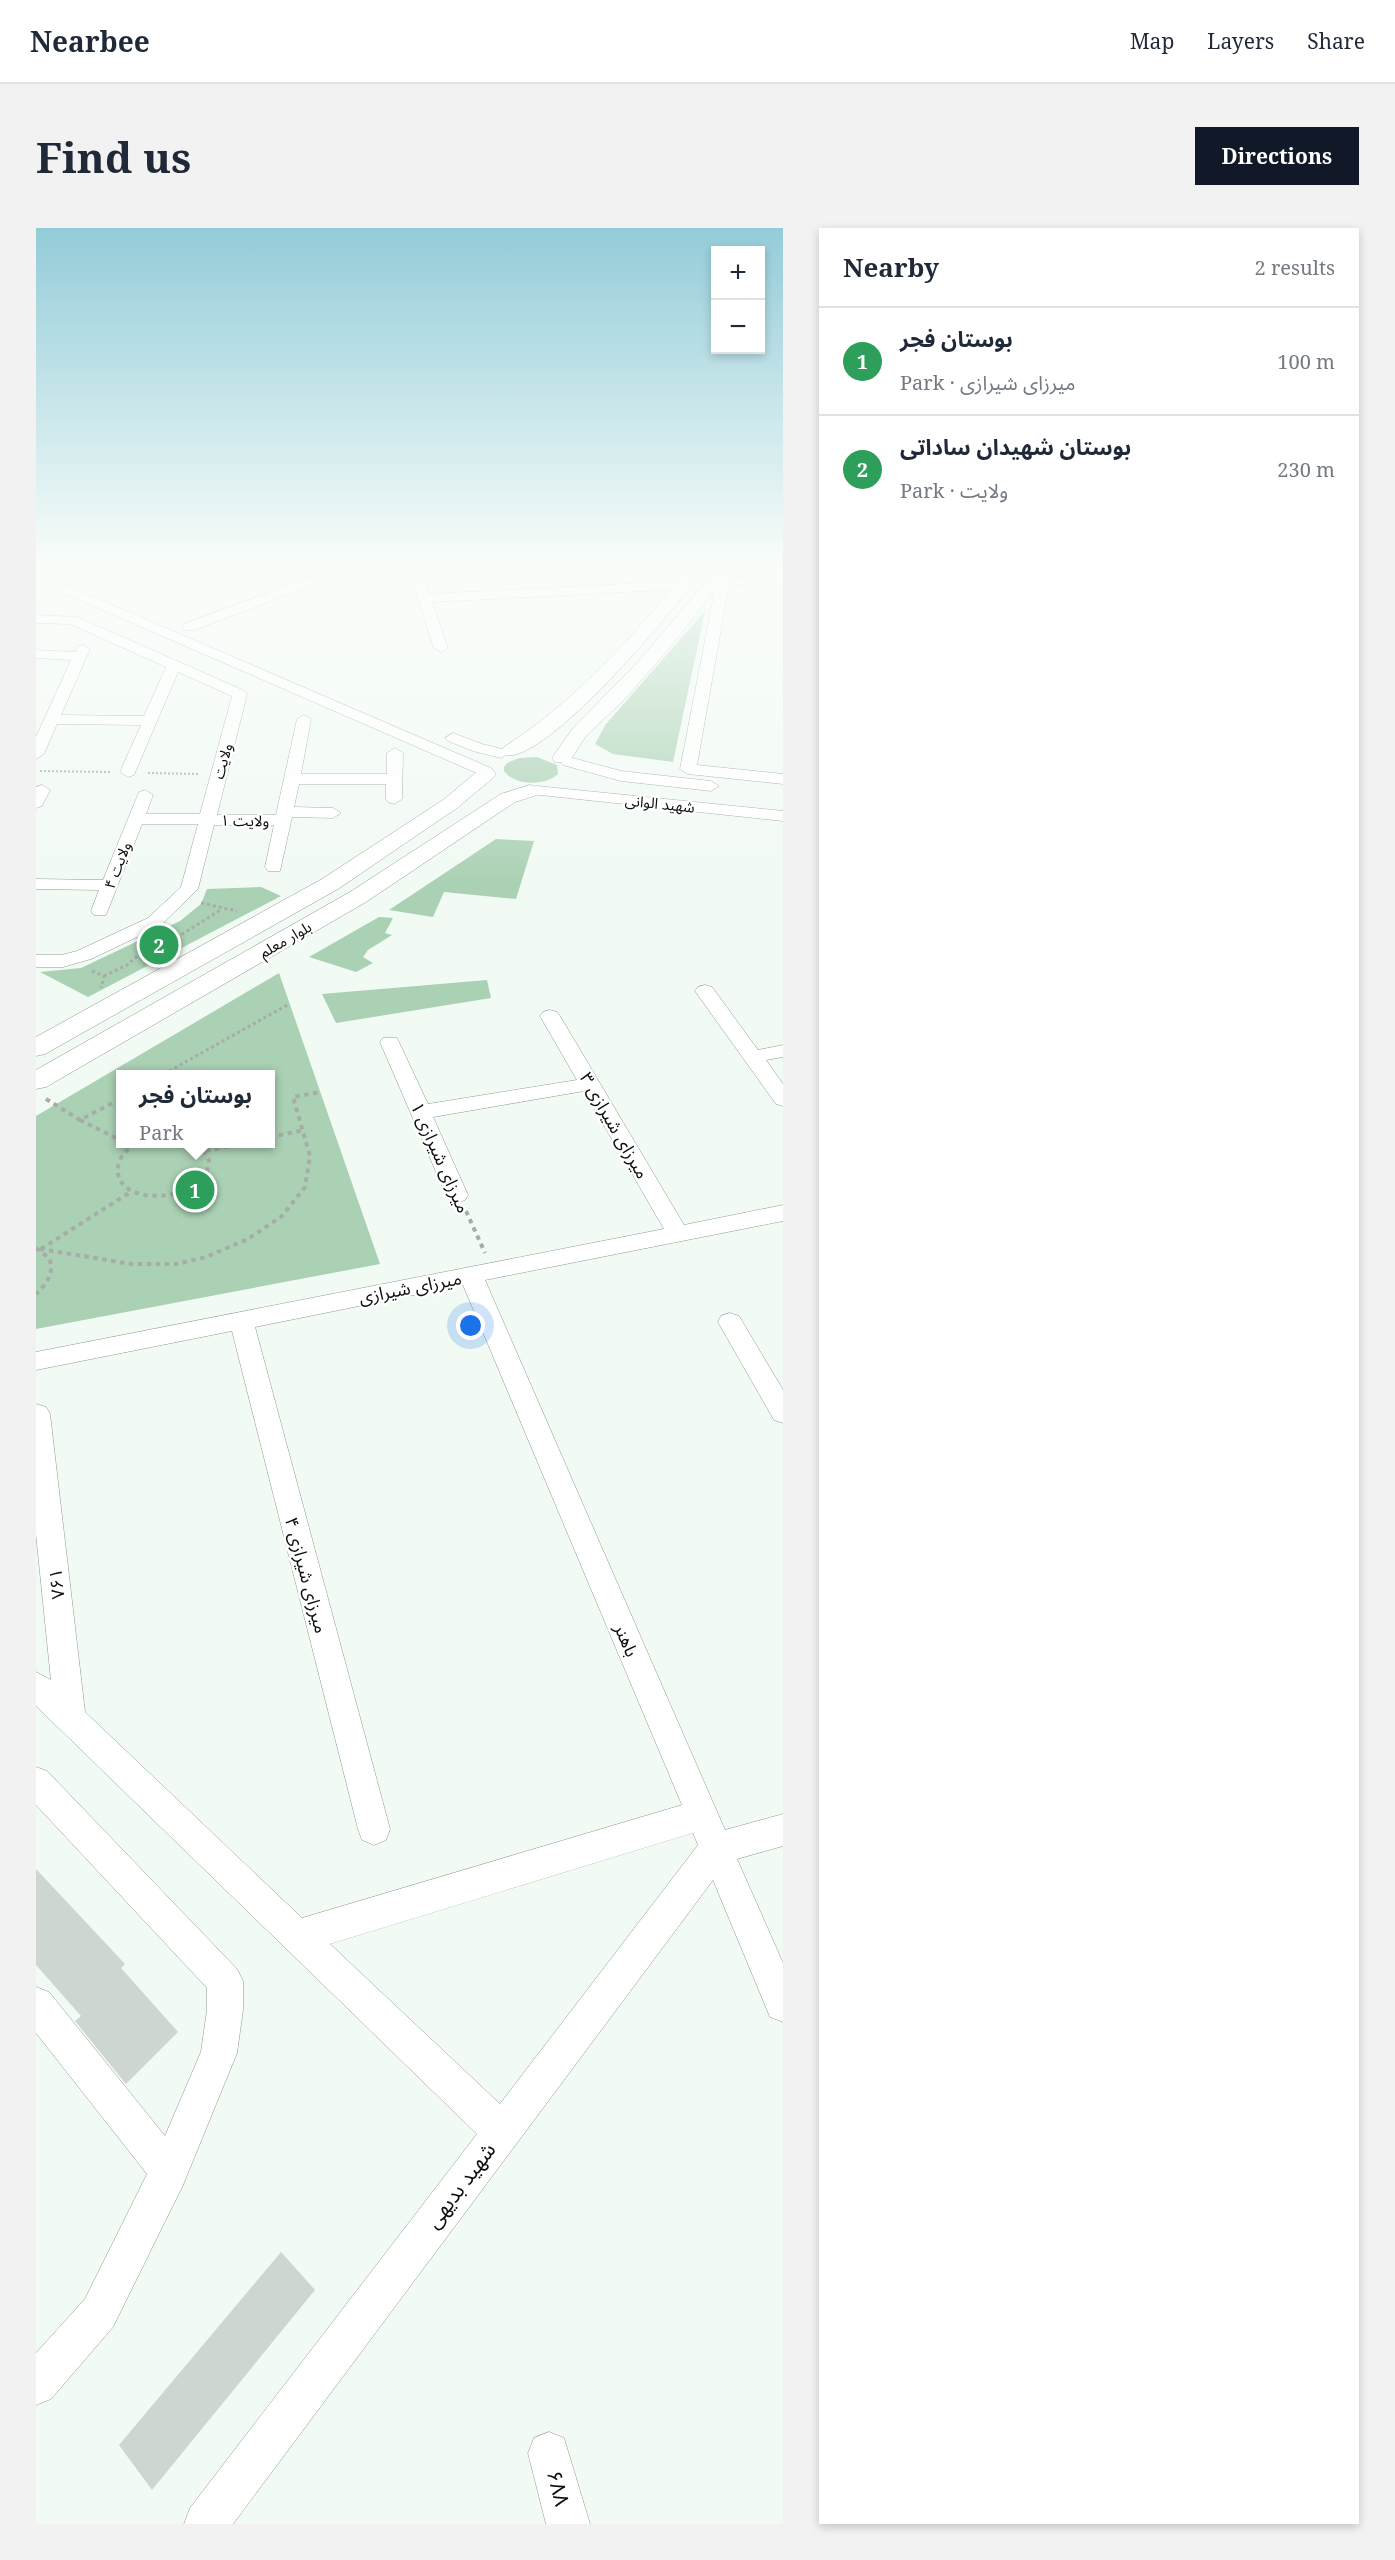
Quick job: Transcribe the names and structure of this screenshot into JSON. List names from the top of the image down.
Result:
{
  "streets": {
    "main road": ["بلوار معلم"],
    "street": [
      "ولایت",
      "شهید الوانی",
      "ولایت ۱",
      "ولایت ۴",
      "میرزای شیرازی ۳",
      "میرزای شیرازی ۱",
      "میرزای شیرازی",
      "میرزای شیرازی ۴",
      "۷۶۱",
      "باهنر",
      "شهید بدیهی",
      "۶۸۸"
    ]
  },
  "crossings": [
    ["ولایت", "ولایت ۱"],
    ["ولایت", "ولایت ۴"],
    ["شهید الوانی", "بلوار معلم"],
    ["ولایت ۱", "ولایت ۴"],
    ["میرزای شیرازی ۳", "میرزای شیرازی"],
    ["میرزای شیرازی ۱", "میرزای شیرازی"],
    ["میرزای شیرازی ۱", "باهنر"],
    ["میرزای شیرازی", "میرزای شیرازی ۴"],
    ["میرزای شیرازی", "باهنر"],
    ["باهنر", "شهید بدیهی"]
  ],
  "page": {
    "header": "Nearbee",
    "nav": ["Map", "Layers", "Share"],
    "buttons": "Directions",
    "title": "Find us",
    "heading": ["Nearby", "2 results"],
    "map_buttons": ["+", "−"],
    "list": [
      {
        "mark": "1",
        "name": "بوستان فجر",
        "note": "Park · میرزای شیرازی",
        "value": "100 m"
      },
      {
        "mark": "2",
        "name": "بوستان شهیدان ساداتی",
        "note": "Park · ولایت",
        "value": "230 m"
      }
    ],
    "pins": ["2", "1"],
    "popup": ["بوستان فجر", "Park"]
  }
}
